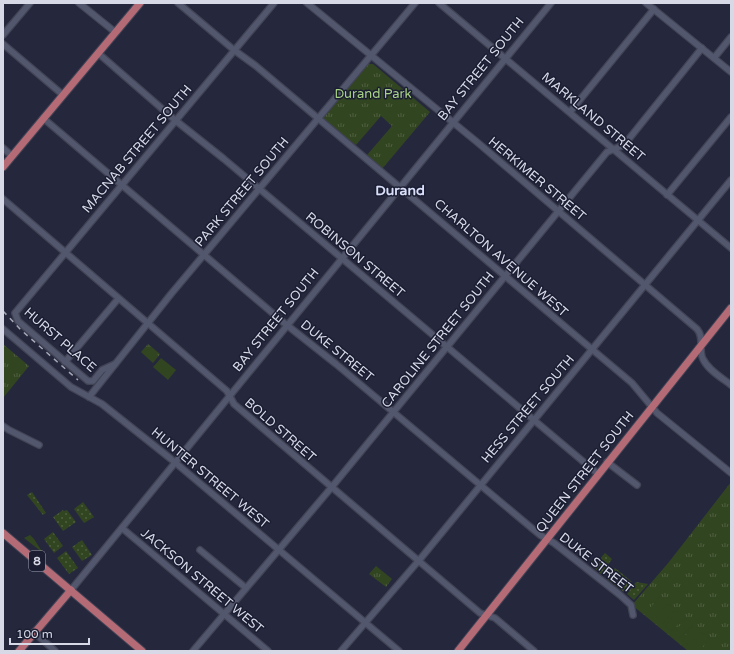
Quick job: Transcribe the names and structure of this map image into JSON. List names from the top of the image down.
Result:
{
  "streets": {
    "main road": ["BAY STREET SOUTH", "QUEEN STREET SOUTH", "8"],
    "street": [
      "MARKLAND STREET",
      "MACNAB STREET SOUTH",
      "HERKIMER STREET",
      "PARK STREET SOUTH",
      "ROBINSON STREET",
      "CHARLTON AVENUE WEST",
      "HURST PLACE",
      "CAROLINE STREET SOUTH",
      "DUKE STREET",
      "HESS STREET SOUTH",
      "BOLD STREET",
      "HUNTER STREET WEST",
      "JACKSON STREET WEST"
    ]
  },
  "crossings": [
    ["BAY STREET SOUTH", "MARKLAND STREET"],
    ["BAY STREET SOUTH", "HERKIMER STREET"],
    ["BAY STREET SOUTH", "ROBINSON STREET"],
    ["BAY STREET SOUTH", "CHARLTON AVENUE WEST"],
    ["BAY STREET SOUTH", "DUKE STREET"],
    ["BAY STREET SOUTH", "BOLD STREET"],
    ["BAY STREET SOUTH", "HUNTER STREET WEST"],
    ["BAY STREET SOUTH", "8"],
    ["BAY STREET SOUTH", "JACKSON STREET WEST"],
    ["MARKLAND STREET", "CAROLINE STREET SOUTH"],
    ["MARKLAND STREET", "HESS STREET SOUTH"],
    ["MACNAB STREET SOUTH", "ROBINSON STREET"],
    ["MACNAB STREET SOUTH", "CHARLTON AVENUE WEST"],
    ["MACNAB STREET SOUTH", "HURST PLACE"],
    ["MACNAB STREET SOUTH", "DUKE STREET"],
    ["MACNAB STREET SOUTH", "BOLD STREET"],
    ["HERKIMER STREET", "PARK STREET SOUTH"],
    ["HERKIMER STREET", "CAROLINE STREET SOUTH"],
    ["HERKIMER STREET", "HESS STREET SOUTH"],
    ["HERKIMER STREET", "QUEEN STREET SOUTH"],
    ["PARK STREET SOUTH", "ROBINSON STREET"],
    ["PARK STREET SOUTH", "CHARLTON AVENUE WEST"],
    ["PARK STREET SOUTH", "HURST PLACE"],
    ["PARK STREET SOUTH", "DUKE STREET"],
    ["PARK STREET SOUTH", "BOLD STREET"],
    ["PARK STREET SOUTH", "HUNTER STREET WEST"],
    ["ROBINSON STREET", "CAROLINE STREET SOUTH"],
    ["ROBINSON STREET", "HESS STREET SOUTH"],
    ["ROBINSON STREET", "QUEEN STREET SOUTH"],
    ["CHARLTON AVENUE WEST", "CAROLINE STREET SOUTH"],
    ["CHARLTON AVENUE WEST", "HESS STREET SOUTH"],
    ["CHARLTON AVENUE WEST", "QUEEN STREET SOUTH"],
    ["CAROLINE STREET SOUTH", "DUKE STREET"],
    ["CAROLINE STREET SOUTH", "BOLD STREET"],
    ["CAROLINE STREET SOUTH", "HUNTER STREET WEST"],
    ["CAROLINE STREET SOUTH", "JACKSON STREET WEST"],
    ["DUKE STREET", "HESS STREET SOUTH"],
    ["DUKE STREET", "QUEEN STREET SOUTH"],
    ["HESS STREET SOUTH", "BOLD STREET"],
    ["HESS STREET SOUTH", "HUNTER STREET WEST"],
    ["BOLD STREET", "QUEEN STREET SOUTH"]
  ],
  "districts": ["Durand"],
  "parks": ["Durand Park"],
  "scale_bar": "100 m"
}
